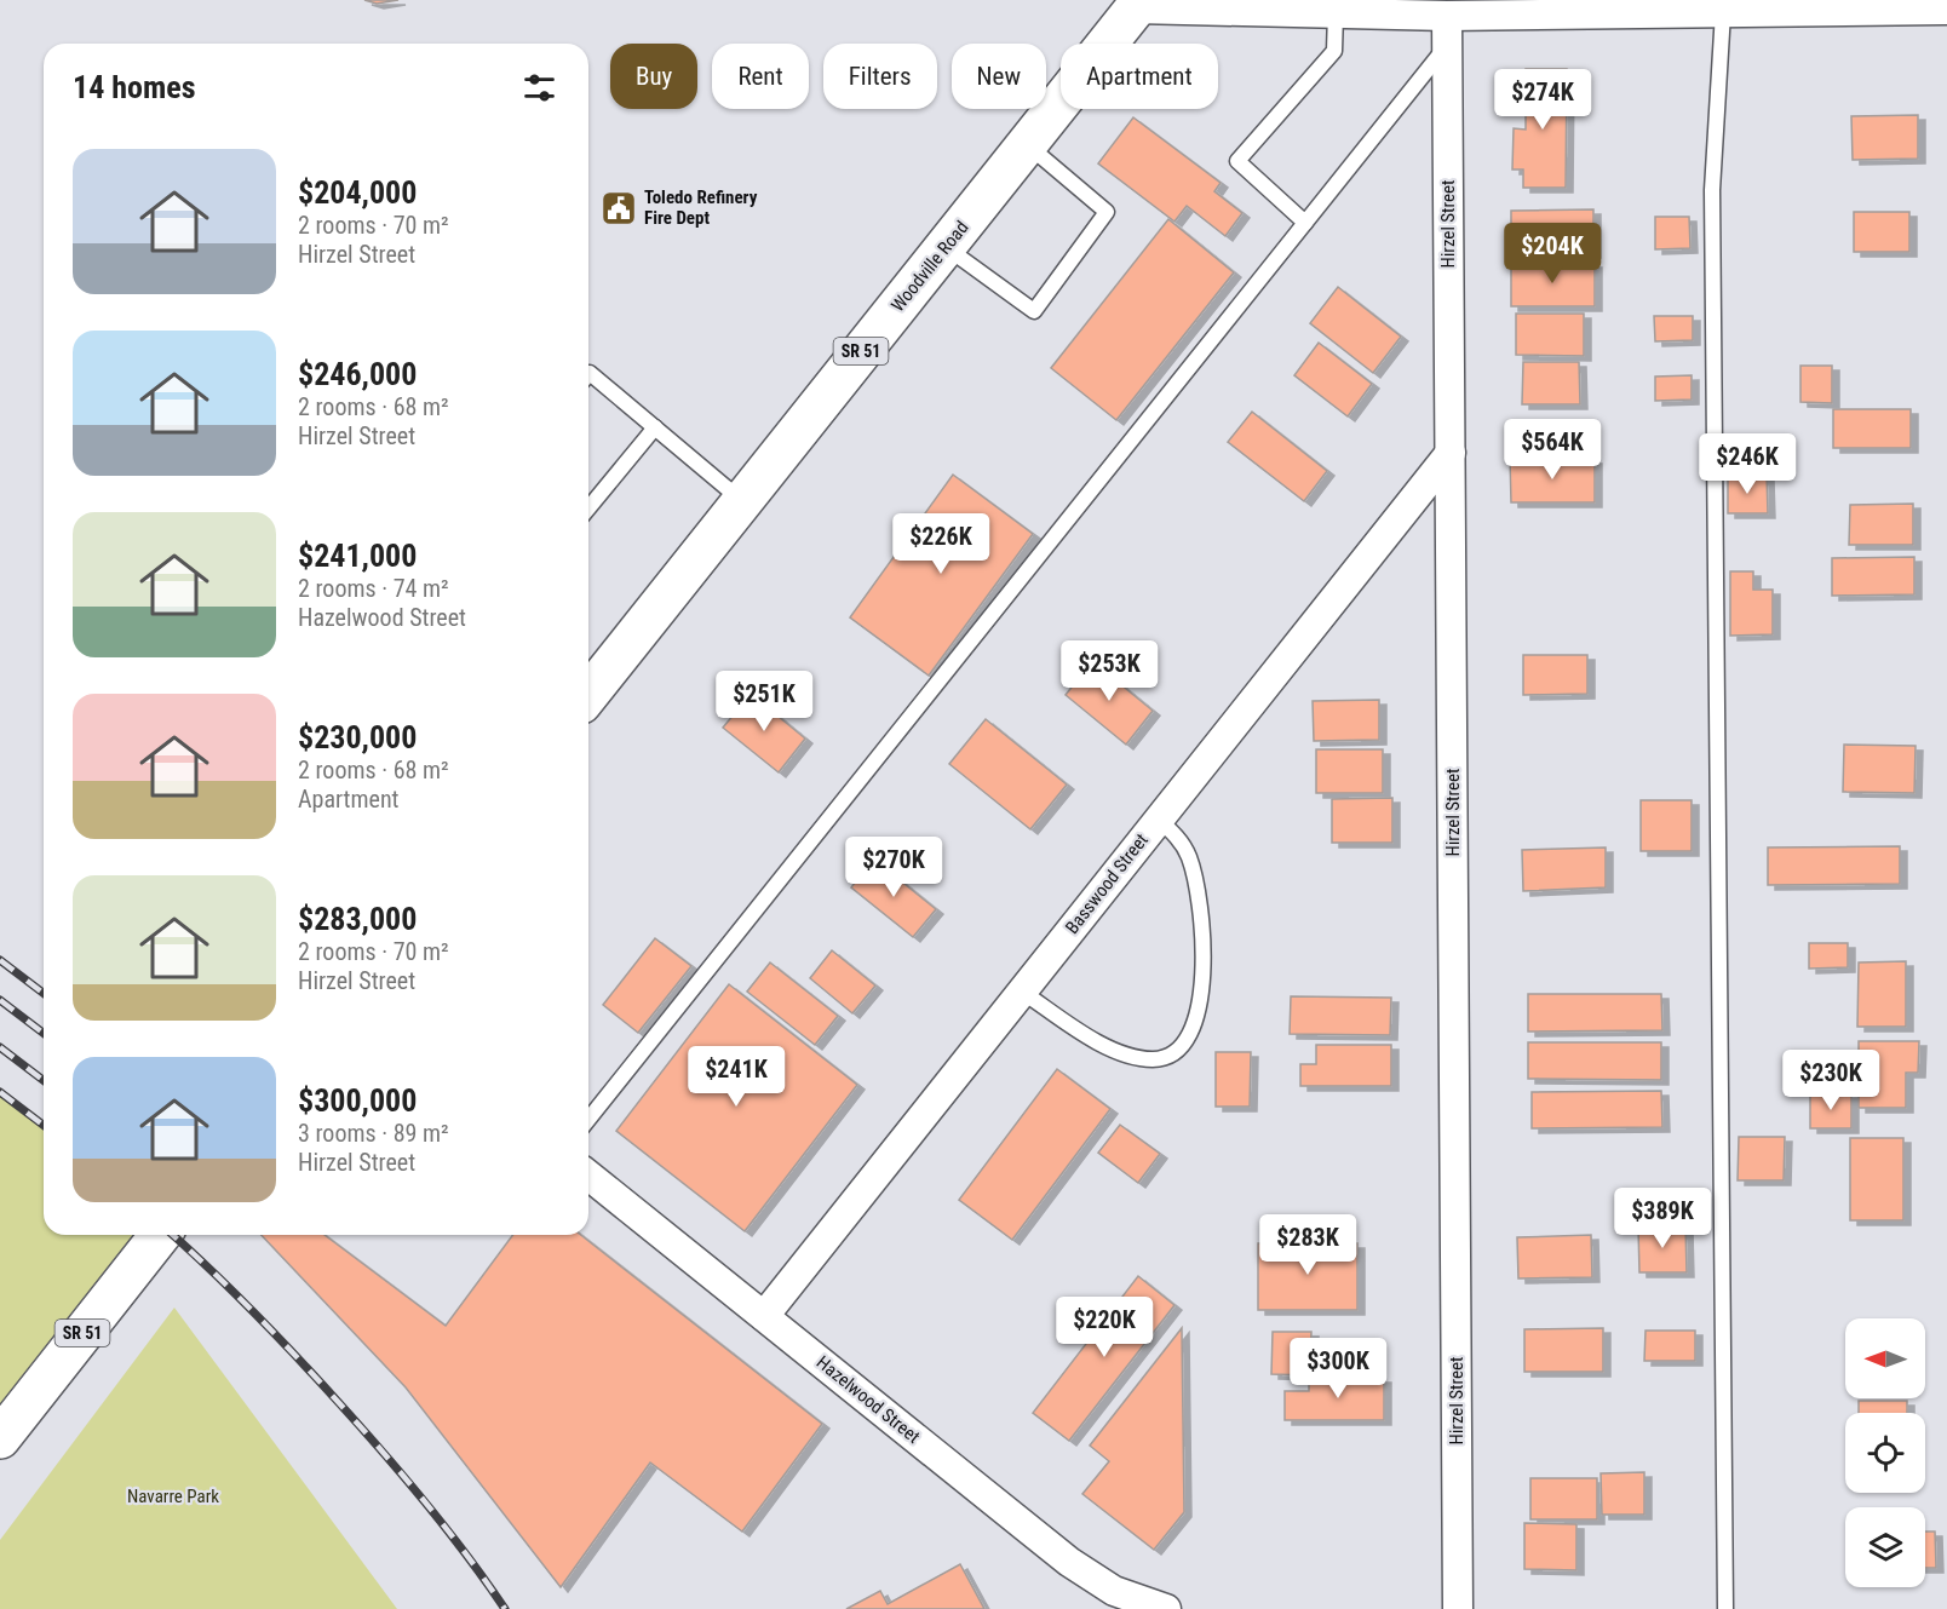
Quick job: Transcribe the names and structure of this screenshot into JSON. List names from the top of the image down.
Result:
{
  "streets": {
    "main road": ["Woodville Road", "SR 51"],
    "street": ["Hirzel Street", "Basswood Street", "Hazelwood Street"]
  },
  "crossings": [
    ["Hirzel Street", "Basswood Street"],
    ["Basswood Street", "Hazelwood Street"]
  ],
  "parks": ["Navarre Park"],
  "places": {
    "public building": ["Toledo Refinery Fire Dept"]
  },
  "north": "left",
  "page": {
    "chip": [
      "Buy",
      "Rent",
      "Filters",
      "New",
      "Apartment"
    ],
    "heading": "14 homes",
    "price": [
      "$274K",
      "$204K",
      "$564K",
      "$246K",
      "$226K",
      "$253K",
      "$251K",
      "$270K",
      "$241K",
      "$230K",
      "$389K",
      "$283K",
      "$220K",
      "$300K"
    ],
    "list": [
      {
        "name": "$204,000",
        "note": "2 rooms · 70 m² · Hirzel Street"
      },
      {
        "name": "$246,000",
        "note": "2 rooms · 68 m² · Hirzel Street"
      },
      {
        "name": "$241,000",
        "note": "2 rooms · 74 m² · Hazelwood Street"
      },
      {
        "name": "$230,000",
        "note": "2 rooms · 68 m² · Apartment"
      },
      {
        "name": "$283,000",
        "note": "2 rooms · 70 m² · Hirzel Street"
      },
      {
        "name": "$300,000",
        "note": "3 rooms · 89 m² · Hirzel Street"
      }
    ]
  }
}
